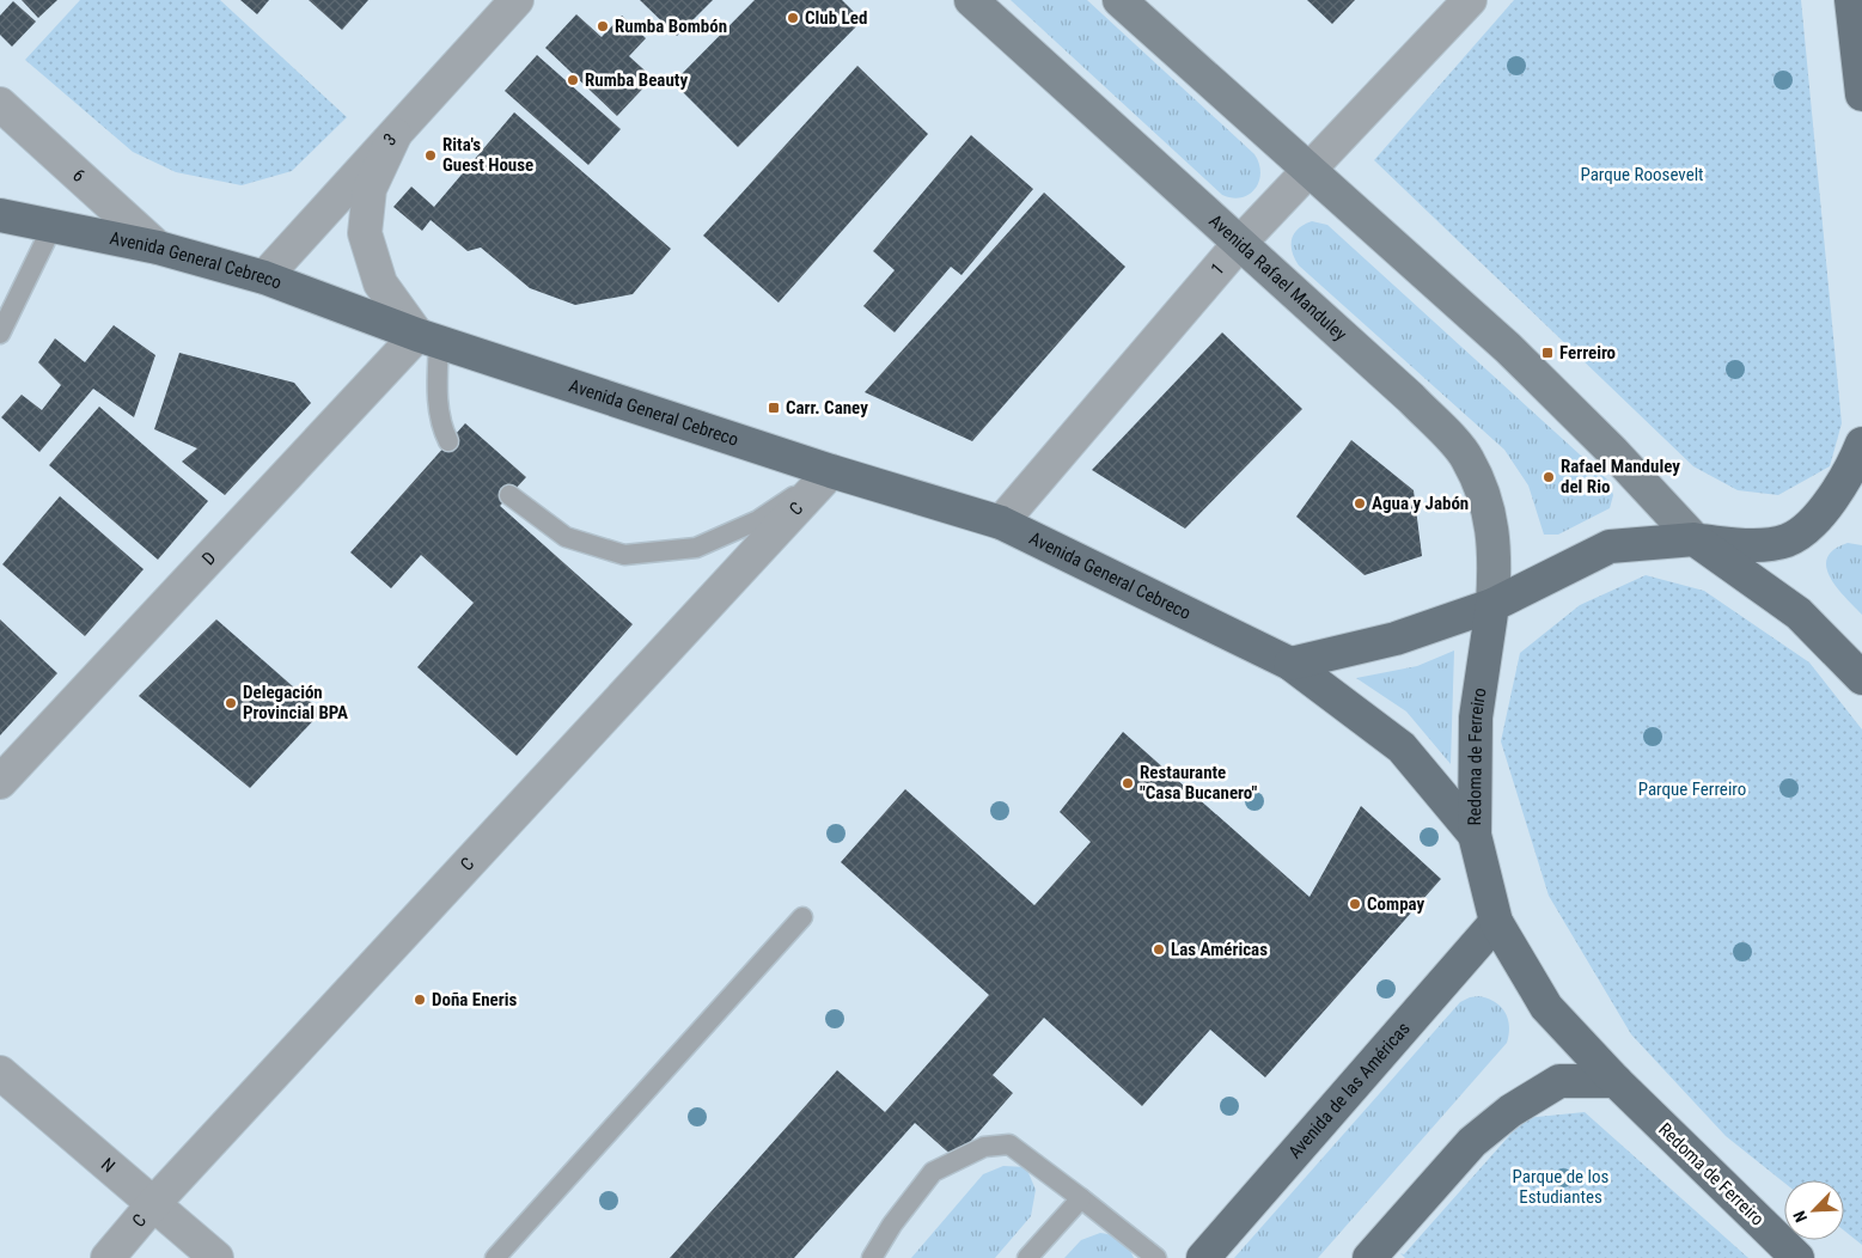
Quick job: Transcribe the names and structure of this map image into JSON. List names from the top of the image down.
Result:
{
  "streets": {
    "main road": [
      "Avenida General Cebreco",
      "Avenida Rafael Manduley",
      "Redoma de Ferreiro",
      "Avenida de las Américas"
    ],
    "street": [
      "3",
      "6",
      "1",
      "C",
      "D",
      "N"
    ]
  },
  "crossings": [
    ["3", "Avenida General Cebreco"],
    ["6", "Avenida General Cebreco"],
    ["Avenida General Cebreco", "1"],
    ["Avenida General Cebreco", "C"],
    ["Avenida General Cebreco", "D"],
    ["Avenida General Cebreco", "Redoma de Ferreiro"],
    ["1", "Avenida Rafael Manduley"],
    ["Avenida Rafael Manduley", "Redoma de Ferreiro"],
    ["C", "N"],
    ["Redoma de Ferreiro", "Avenida de las Américas"]
  ],
  "parks": ["Parque Roosevelt", "Parque Ferreiro", "Parque de los Estudiantes"],
  "places": {
    "other": [
      "Club Led",
      "Rumba Bombón",
      "Rumba Beauty",
      "Rita's Guest House",
      "Rafael Manduley del Rio",
      "Agua y Jabón",
      "Delegación Provincial BPA",
      "Restaurante \"Casa Bucanero\"",
      "Compay",
      "Las Américas",
      "Doña Eneris"
    ],
    "transit": ["Ferreiro", "Carr. Caney"]
  },
  "north": "bottom left"
}
